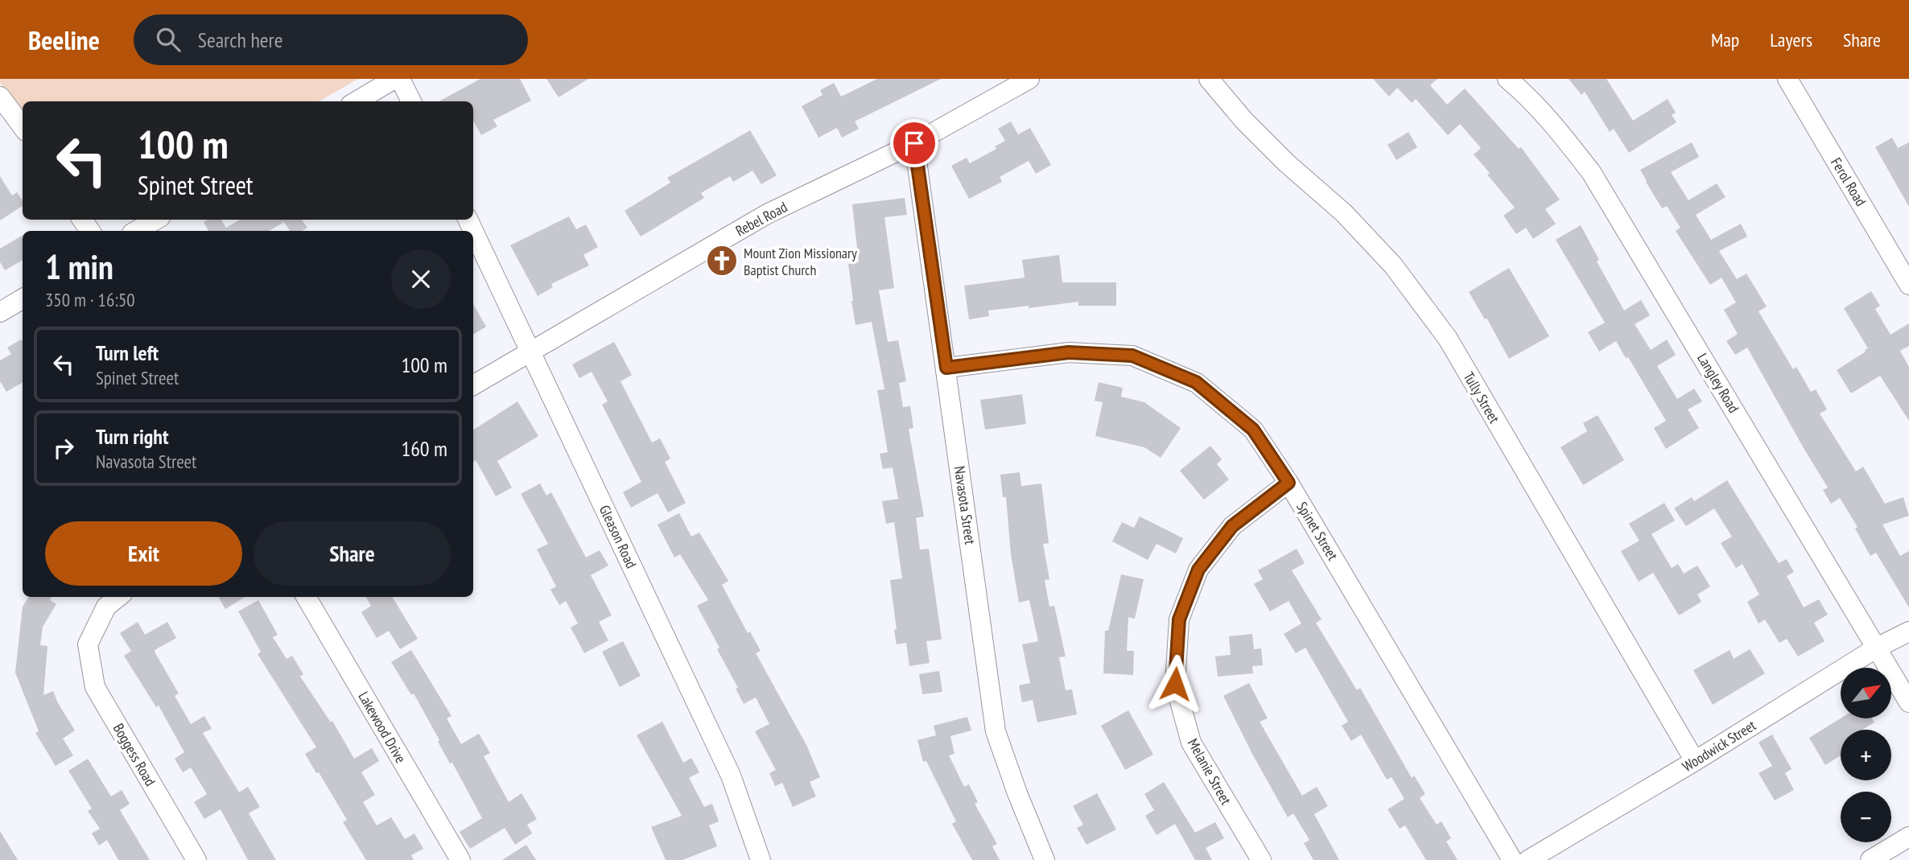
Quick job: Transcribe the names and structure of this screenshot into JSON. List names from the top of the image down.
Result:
{
  "streets": {
    "street": [
      "Ferol Road",
      "Rebel Road",
      "Langley Road",
      "Tully Street",
      "Navasota Street",
      "Spinet Street",
      "Gleason Road",
      "Lakewood Drive",
      "Woodwick Street",
      "Boggess Road",
      "Melanie Street"
    ]
  },
  "crossings": [
    ["Rebel Road", "Navasota Street"],
    ["Rebel Road", "Gleason Road"],
    ["Langley Road", "Woodwick Street"],
    ["Tully Street", "Woodwick Street"],
    ["Navasota Street", "Spinet Street"],
    ["Spinet Street", "Melanie Street"]
  ],
  "places": {
    "church": ["Mount Zion Missionary Baptist Church"]
  },
  "north": "top right",
  "page": {
    "header": "Beeline",
    "search": "Search here",
    "nav": ["Map", "Layers", "Share"],
    "turn": ["100 m", "Spinet Street"],
    "heading": ["1 min", "350 m · 16:50"],
    "list": [
      {
        "name": "Turn left",
        "note": "Spinet Street",
        "value": "100 m"
      },
      {
        "name": "Turn right",
        "note": "Navasota Street",
        "value": "160 m"
      }
    ],
    "buttons": ["Exit", "Share"],
    "map_buttons": ["+", "−"]
  }
}
